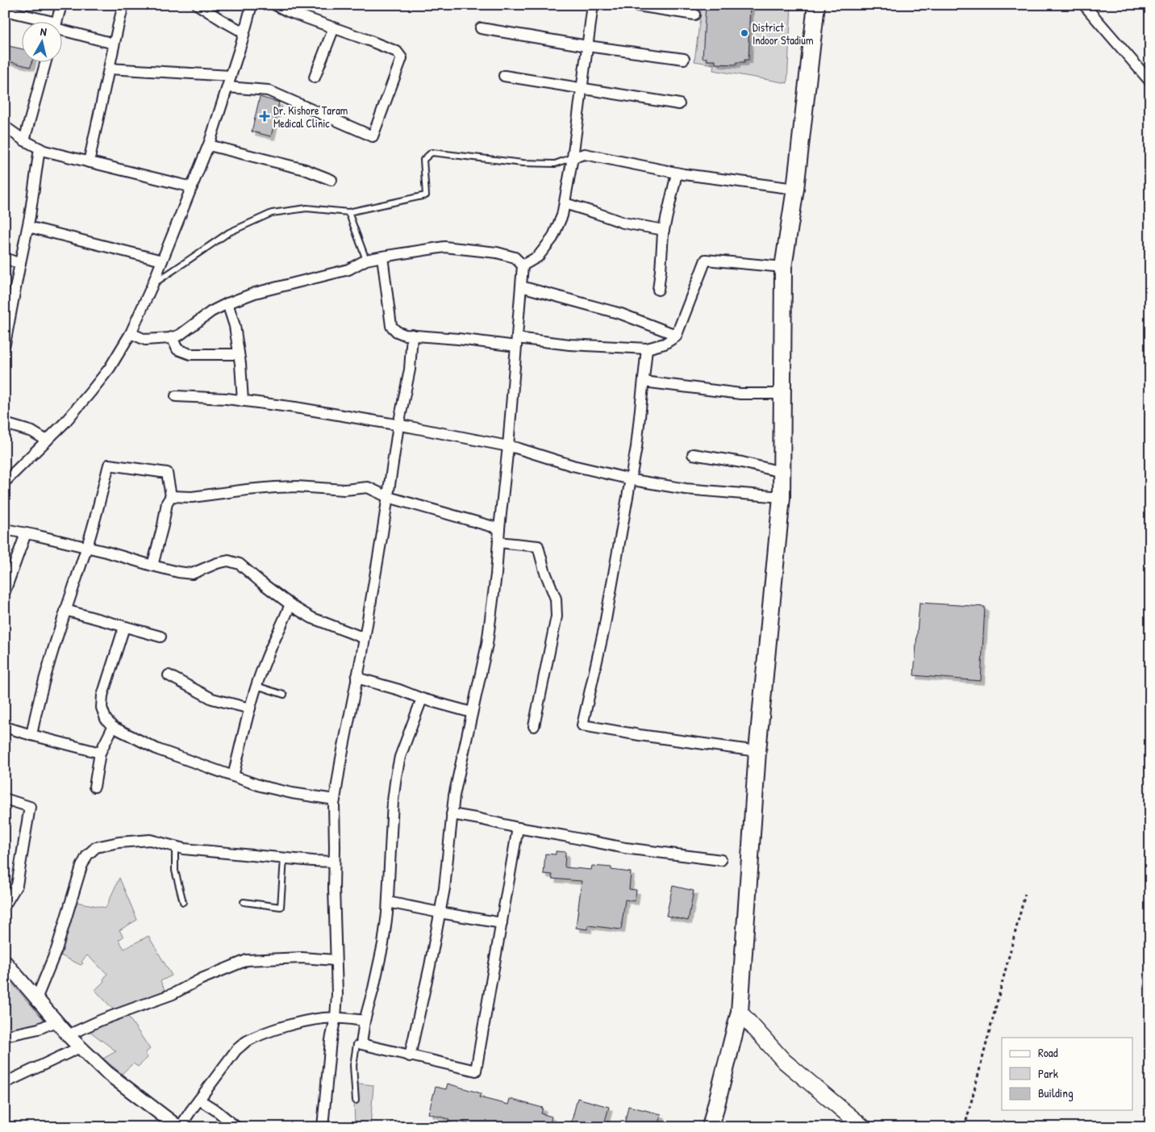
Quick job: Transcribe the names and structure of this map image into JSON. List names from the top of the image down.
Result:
{
  "places": {
    "other": ["District Indoor Stadium"],
    "health": ["Dr. Kishore Taram Medical Clinic"]
  },
  "legend": ["Road", "Park", "Building"],
  "north": "top"
}
